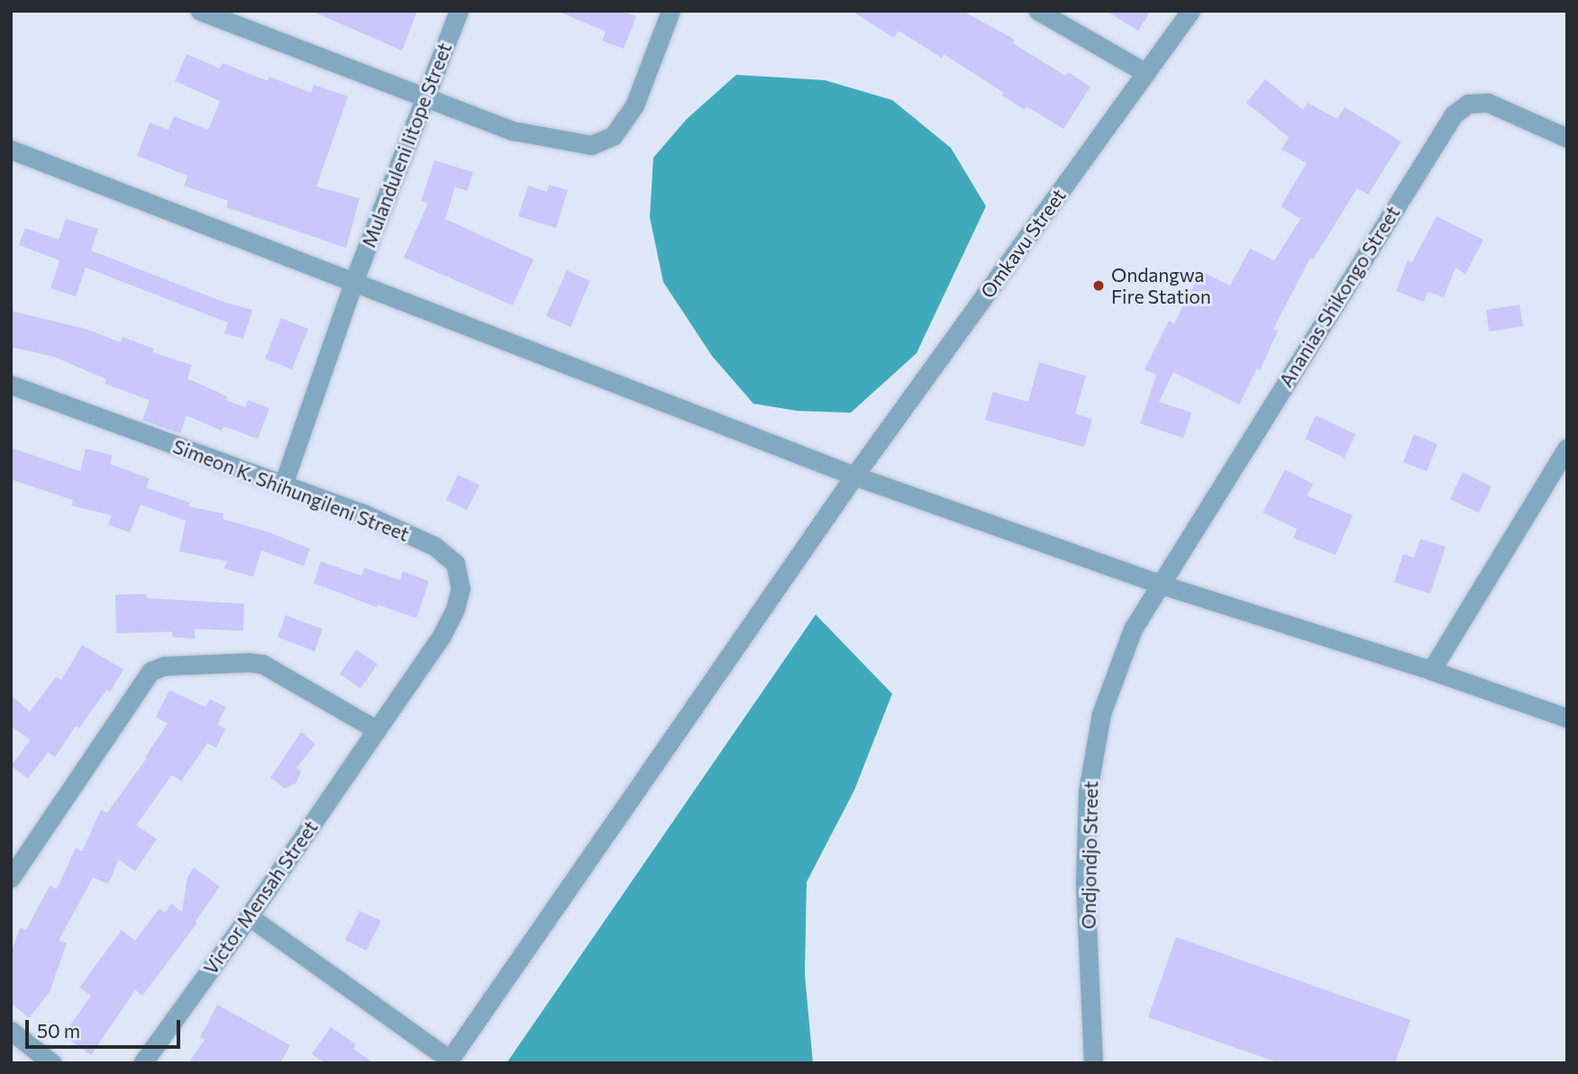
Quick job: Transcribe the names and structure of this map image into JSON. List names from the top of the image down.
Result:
{
  "streets": {
    "street": [
      "Mulanduleni Iitope Street",
      "Omkavu Street",
      "Ananias Shikongo Street",
      "Simeon K. Shihungileni Street",
      "Ondjondjo Street",
      "Victor Mensah Street"
    ]
  },
  "crossings": [
    ["Mulanduleni Iitope Street", "Simeon K. Shihungileni Street"],
    ["Ananias Shikongo Street", "Ondjondjo Street"],
    ["Simeon K. Shihungileni Street", "Victor Mensah Street"]
  ],
  "places": ["Ondangwa Fire Station"],
  "scale_bar": "50 m"
}
